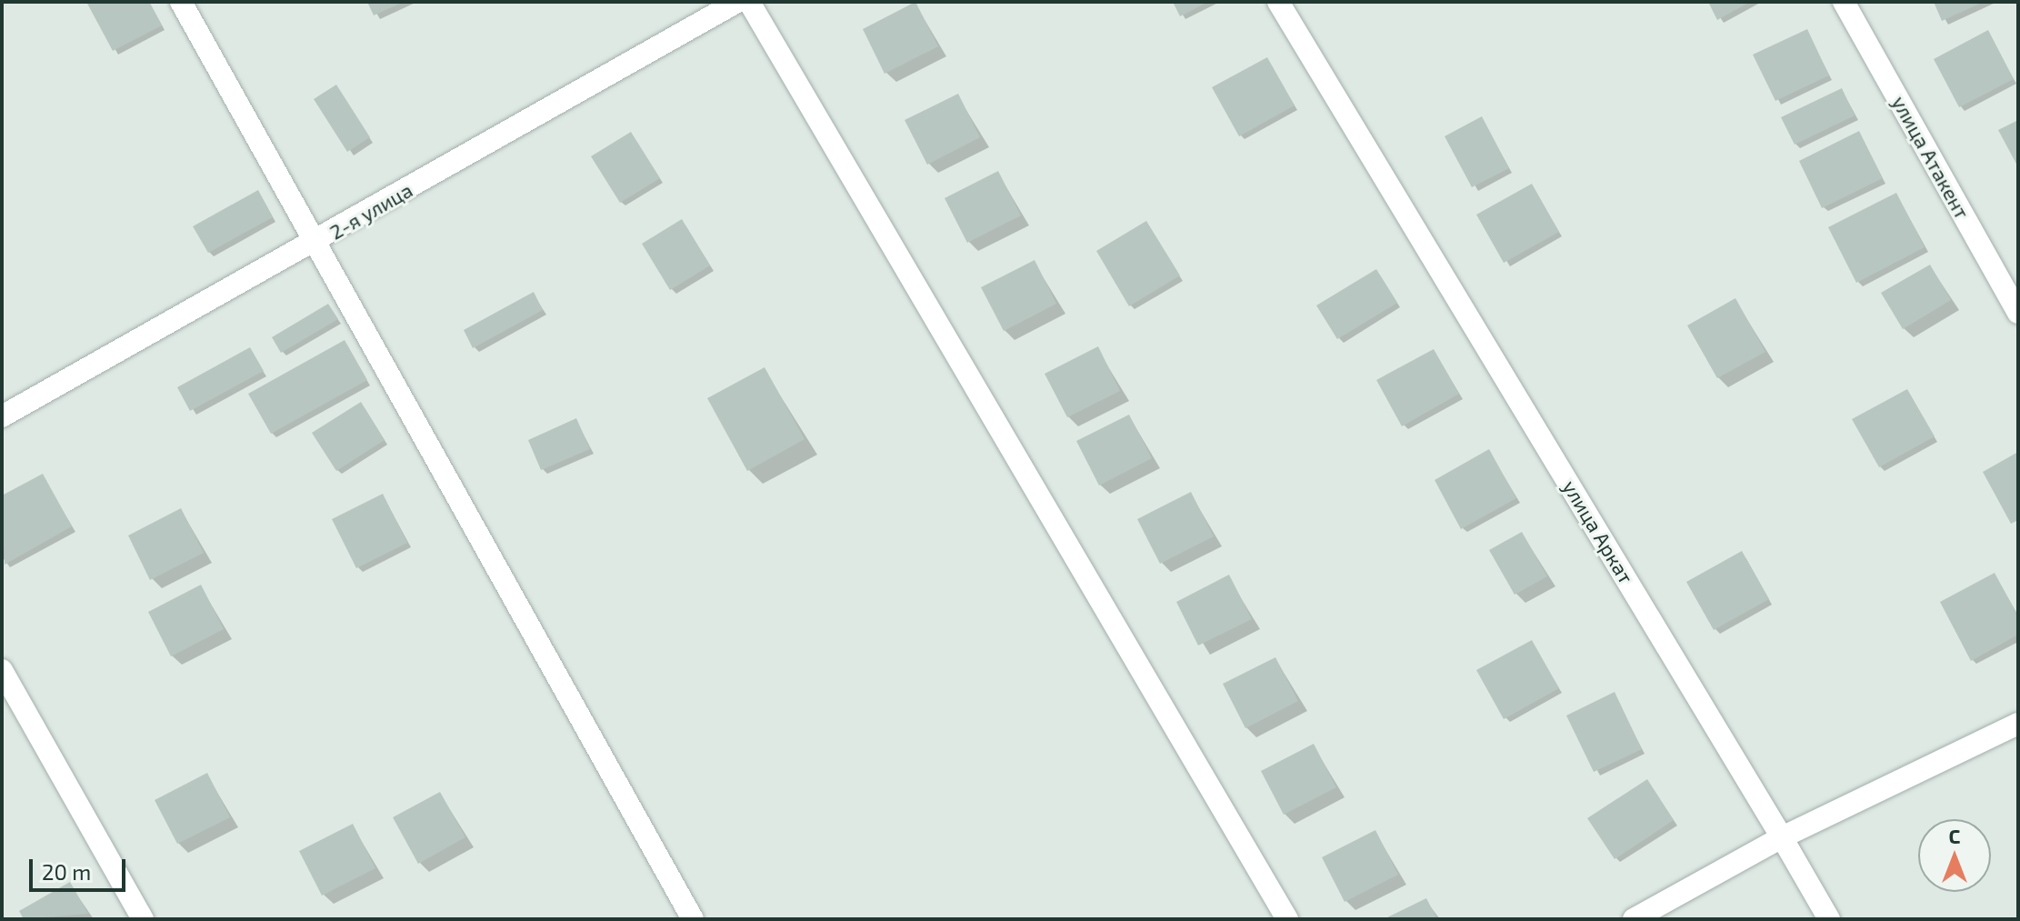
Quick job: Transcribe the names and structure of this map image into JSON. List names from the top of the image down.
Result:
{
  "streets": {
    "street": ["улица Атакент", "2-я улица", "улица Аркат"]
  },
  "scale_bar": "20 m",
  "north": "top"
}
